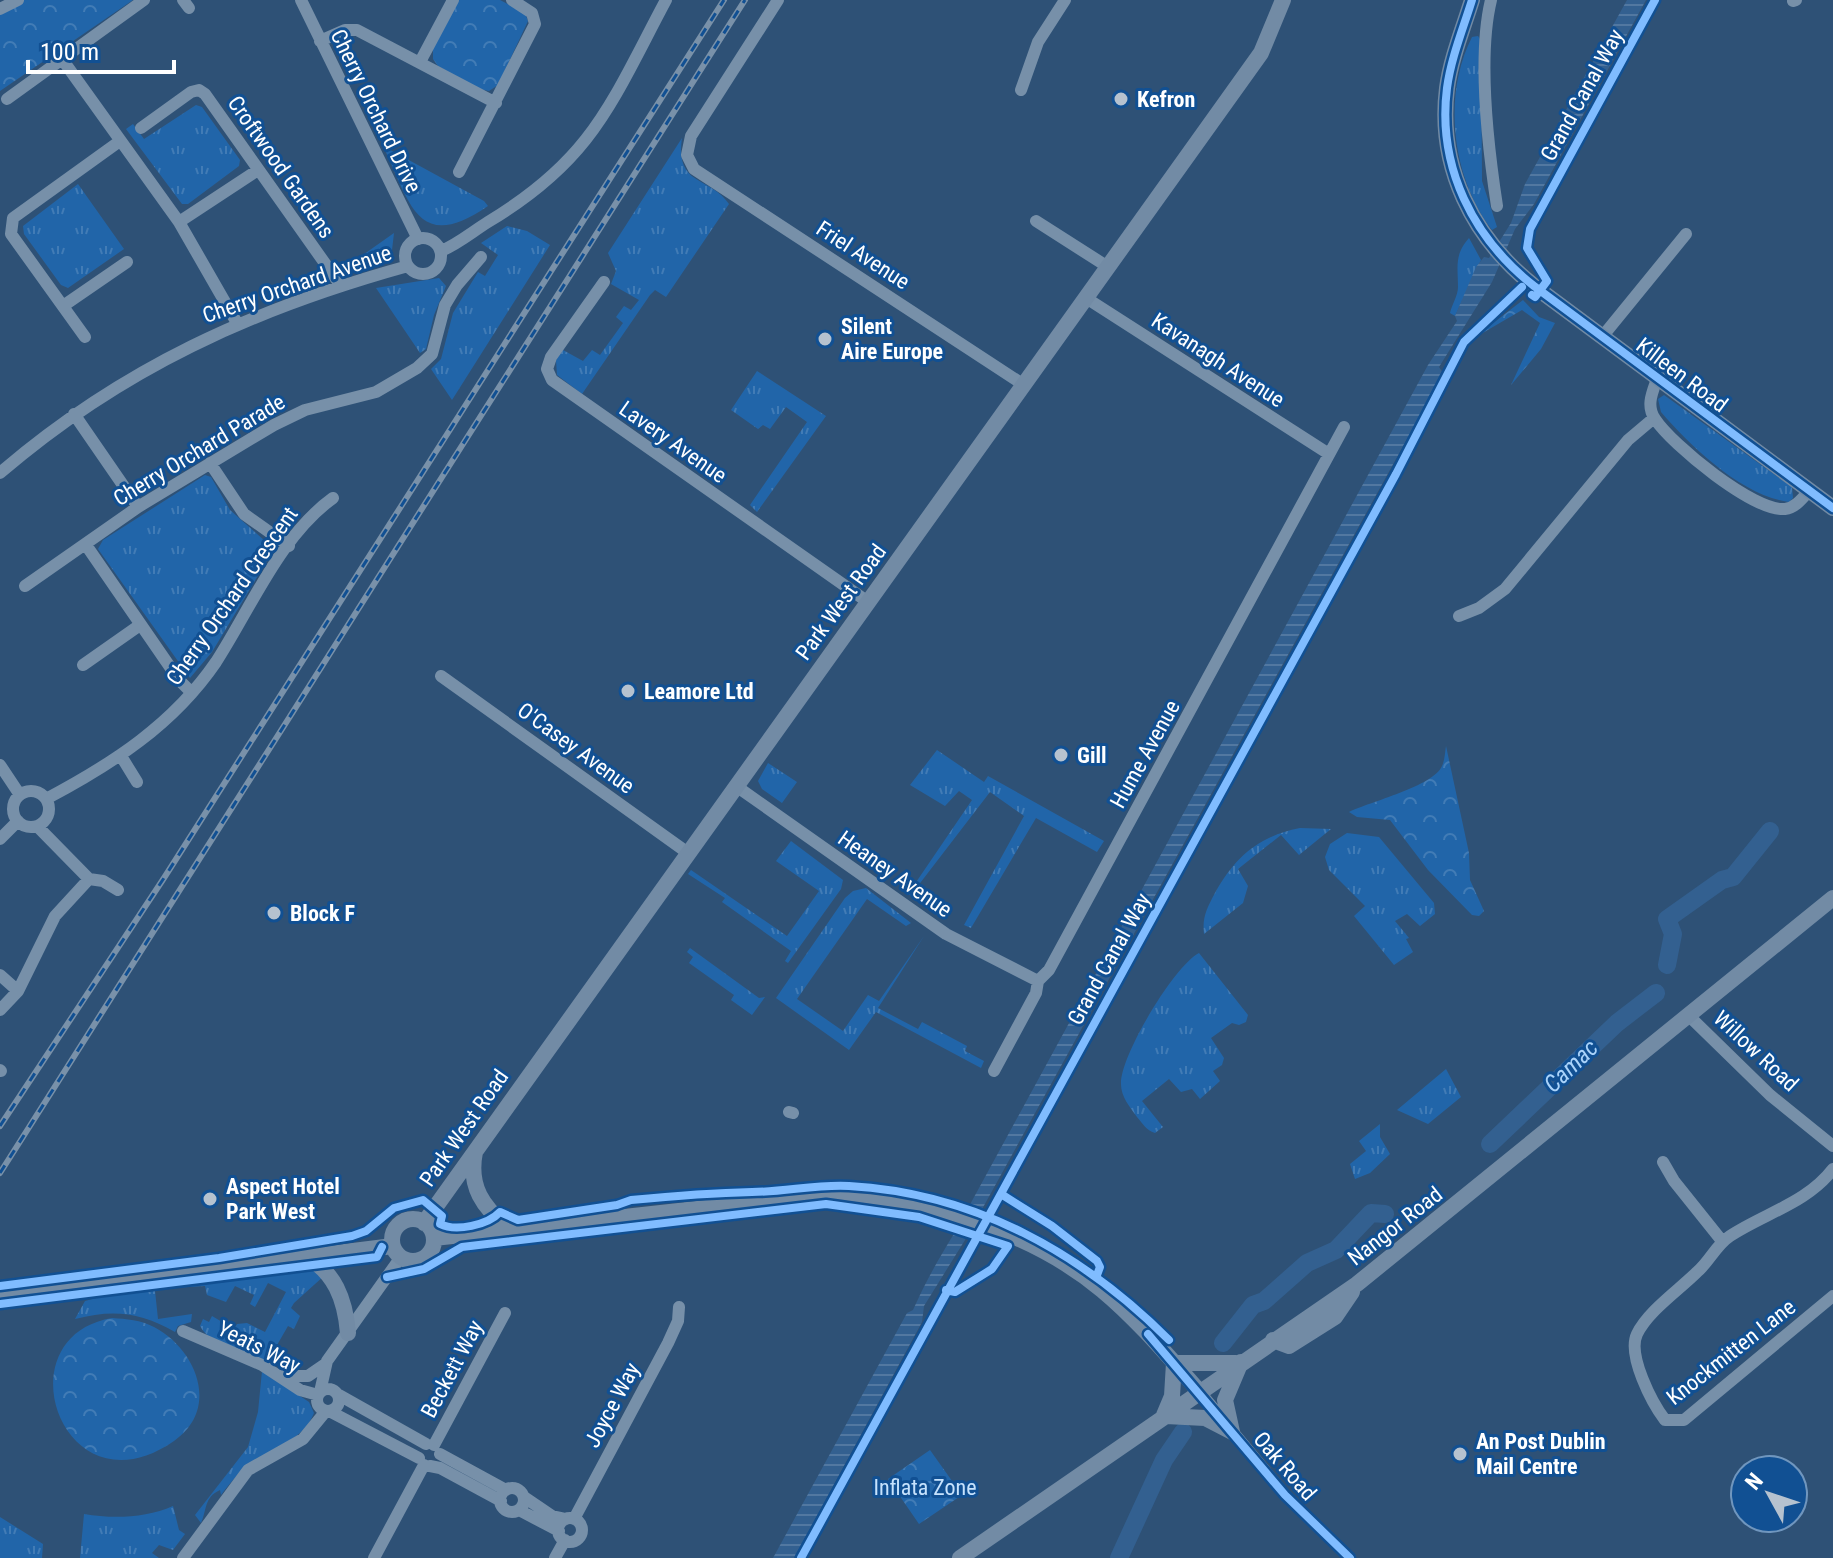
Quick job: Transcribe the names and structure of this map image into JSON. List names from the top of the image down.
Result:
{
  "streets": {
    "street": [
      "Cherry Orchard Drive",
      "Croftwood Gardens",
      "Friel Avenue",
      "Cherry Orchard Avenue",
      "Kavanagh Avenue",
      "Killeen Road",
      "Lavery Avenue",
      "Cherry Orchard Parade",
      "Cherry Orchard Crescent",
      "Park West Road",
      "O'Casey Avenue",
      "Hume Avenue",
      "Heaney Avenue",
      "Willow Road",
      "Nangor Road",
      "Yeats Way",
      "Knockmitten Lane",
      "Beckett Way",
      "Joyce Way",
      "Oak Road"
    ],
    "cycle path": ["Grand Canal Way"]
  },
  "crossings": [
    ["Cherry Orchard Drive", "Cherry Orchard Avenue"],
    ["Croftwood Gardens", "Cherry Orchard Avenue"],
    ["Friel Avenue", "Park West Road"],
    ["Kavanagh Avenue", "Park West Road"],
    ["Kavanagh Avenue", "Hume Avenue"],
    ["Lavery Avenue", "Park West Road"],
    ["Park West Road", "O'Casey Avenue"],
    ["Park West Road", "Heaney Avenue"],
    ["Hume Avenue", "Heaney Avenue"],
    ["Willow Road", "Nangor Road"],
    ["Nangor Road", "Oak Road"]
  ],
  "water": ["Camac"],
  "parks": ["Inflata Zone"],
  "places": [
    "Kefron",
    "Silent Aire Europe",
    "Leamore Ltd",
    "Gill",
    "Block F",
    "Aspect Hotel Park West",
    "An Post Dublin Mail Centre"
  ],
  "scale_bar": "100 m",
  "north": "top left"
}
